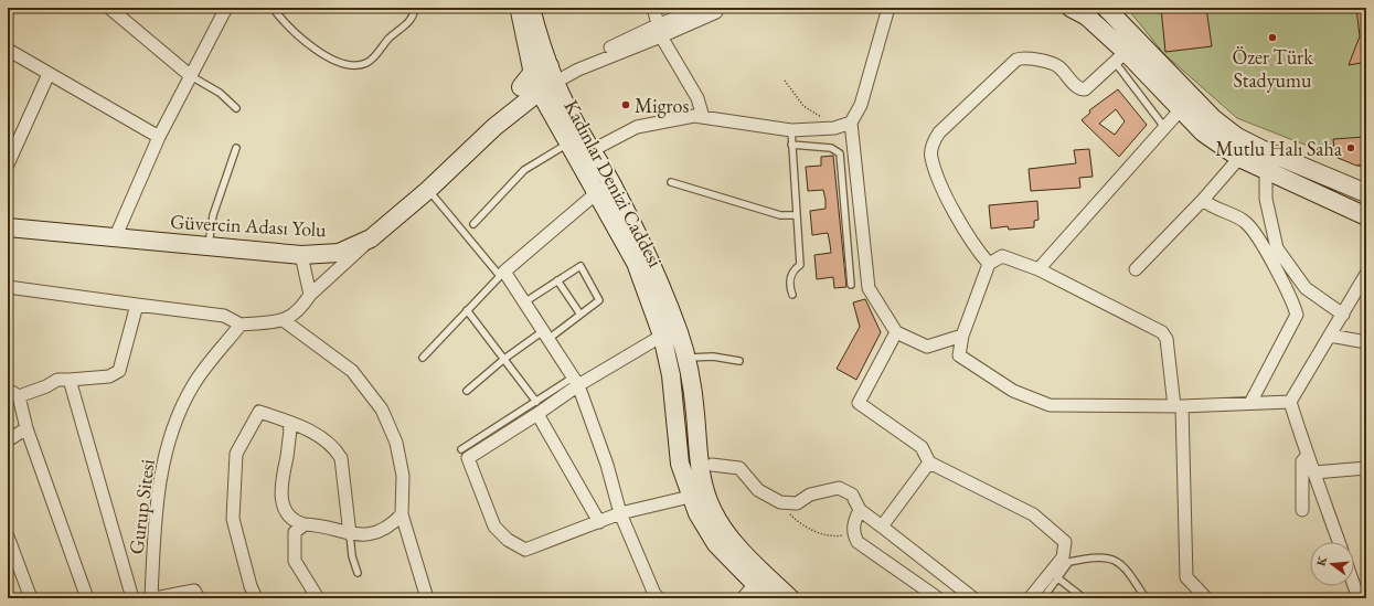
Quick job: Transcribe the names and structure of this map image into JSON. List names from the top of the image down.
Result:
{
  "streets": {
    "main road": ["Kadınlar Denizi Caddesi", "Güvercin Adası Yolu"],
    "street": ["Gurup Sitesi"]
  },
  "crossings": [
    ["Kadınlar Denizi Caddesi", "Güvercin Adası Yolu"]
  ],
  "places": ["Özer Türk Stadyumu", "Migros", "Mutlu Halı Saha"],
  "north": "left"
}
